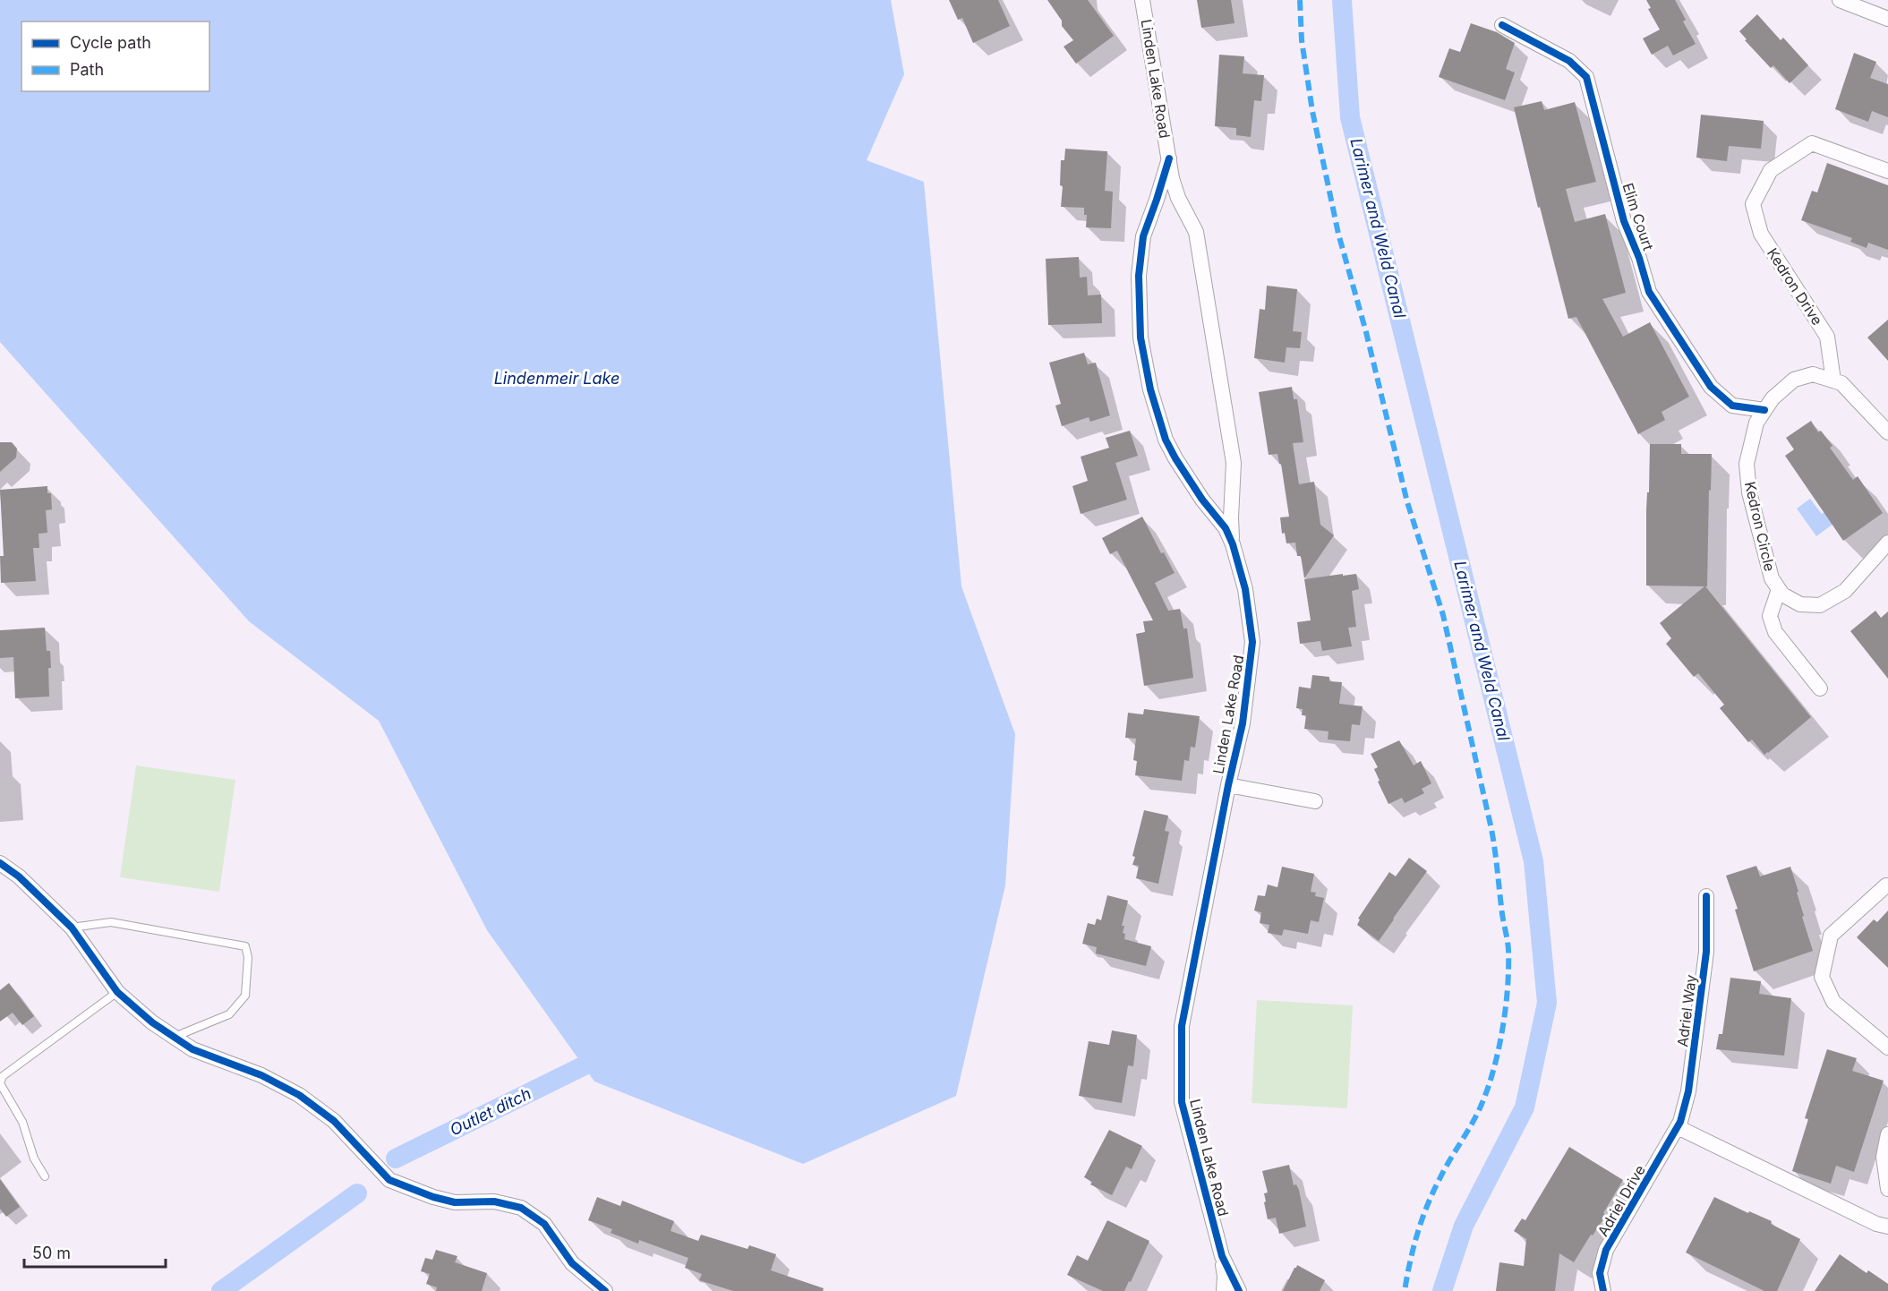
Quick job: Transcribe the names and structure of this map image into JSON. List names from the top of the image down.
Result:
{
  "streets": {
    "street": [
      "Linden Lake Road",
      "Elim Court",
      "Kedron Drive",
      "Kedron Circle",
      "Adriel Way",
      "Adriel Drive"
    ]
  },
  "crossings": [
    ["Elim Court", "Kedron Circle"],
    ["Kedron Drive", "Kedron Circle"],
    ["Adriel Way", "Adriel Drive"]
  ],
  "water": ["Larimer and Weld Canal", "Lindenmeir Lake", "Outlet ditch"],
  "legend": ["Cycle path", "Path"],
  "scale_bar": "50 m"
}
